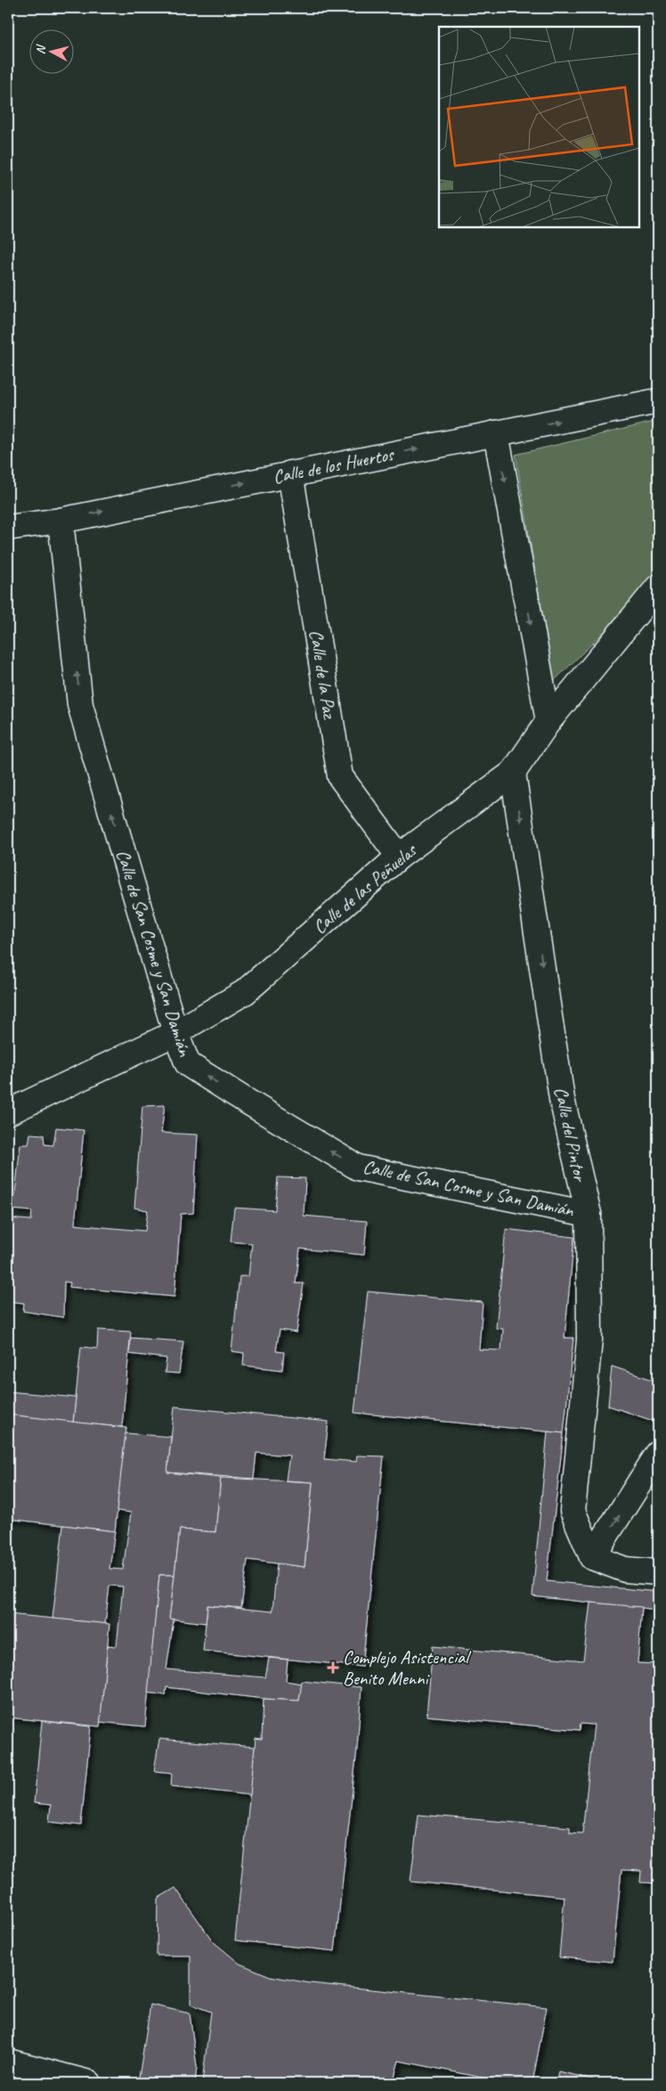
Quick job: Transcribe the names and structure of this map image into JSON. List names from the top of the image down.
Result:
{
  "streets": {
    "street": [
      "Calle de los Huertos",
      "Calle de la Paz",
      "Calle de las Peñuelas",
      "Calle de San Cosme y San Damián",
      "Calle del Pintor"
    ]
  },
  "crossings": [
    ["Calle de los Huertos", "Calle de la Paz"],
    ["Calle de los Huertos", "Calle de San Cosme y San Damián"],
    ["Calle de la Paz", "Calle de las Peñuelas"],
    ["Calle de las Peñuelas", "Calle de San Cosme y San Damián"],
    ["Calle de las Peñuelas", "Calle del Pintor"],
    ["Calle de San Cosme y San Damián", "Calle del Pintor"]
  ],
  "one_way": ["Calle de los Huertos", "Calle de San Cosme y San Damián", "Calle del Pintor"],
  "places": {
    "health": ["Complejo Asistencial Benito Menni"]
  },
  "north": "left"
}
